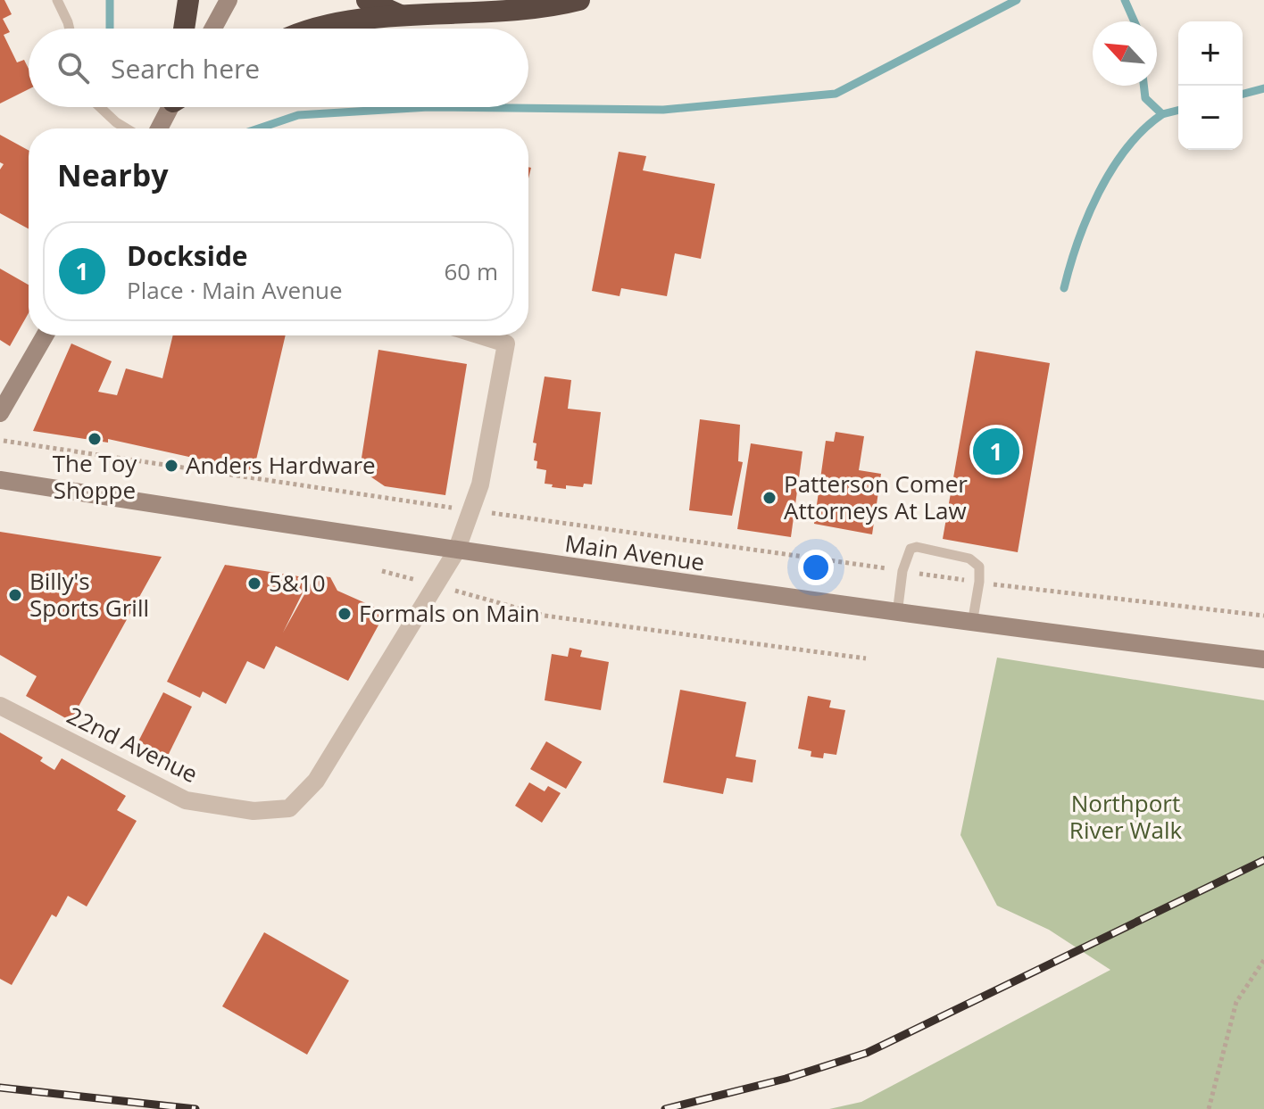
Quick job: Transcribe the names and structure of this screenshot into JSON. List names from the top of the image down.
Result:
{
  "streets": {
    "main road": ["Main Avenue"],
    "street": ["22nd Avenue"]
  },
  "crossings": [
    ["Main Avenue", "22nd Avenue"]
  ],
  "parks": ["Northport River Walk"],
  "places": [
    "The Toy Shoppe",
    "Anders Hardware",
    "Patterson Comer Attorneys At Law",
    "5&10",
    "Billy's Sports Grill",
    "Formals on Main"
  ],
  "north": "top left",
  "page": {
    "map_buttons": ["+", "−"],
    "search": "Search here",
    "heading": "Nearby",
    "list": [
      {
        "mark": "1",
        "name": "Dockside",
        "note": "Place · Main Avenue",
        "value": "60 m"
      }
    ],
    "pins": "1"
  }
}
